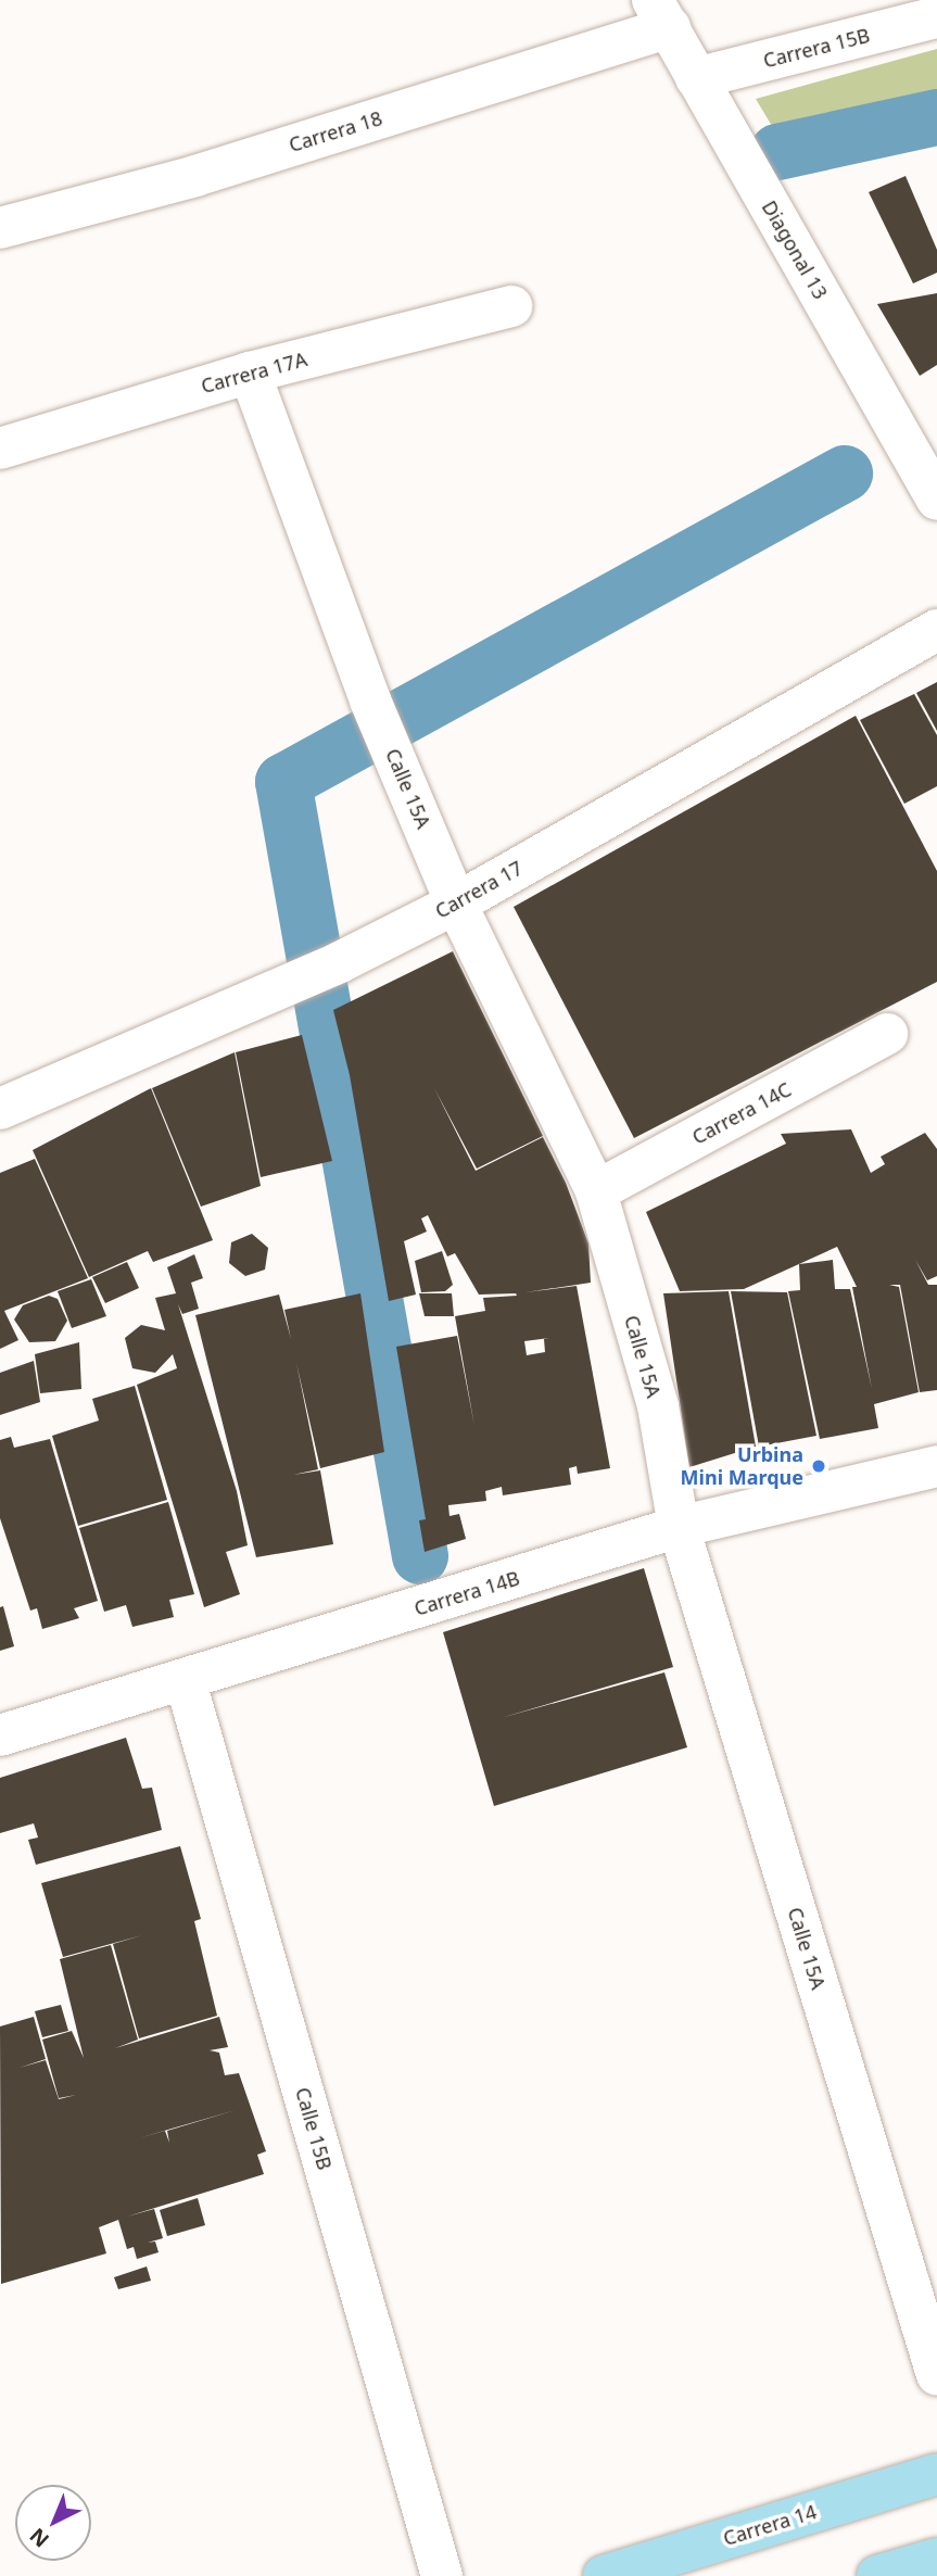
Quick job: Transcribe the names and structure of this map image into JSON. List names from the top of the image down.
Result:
{
  "streets": {
    "main road": ["Carrera 14"],
    "street": [
      "Carrera 15B",
      "Carrera 18",
      "Diagonal 13",
      "Carrera 17A",
      "Calle 15A",
      "Carrera 17",
      "Carrera 14C",
      "Carrera 14B",
      "Calle 15B"
    ]
  },
  "crossings": [
    ["Carrera 15B", "Diagonal 13"],
    ["Carrera 18", "Diagonal 13"],
    ["Carrera 17A", "Calle 15A"],
    ["Calle 15A", "Carrera 17"],
    ["Calle 15A", "Carrera 14C"],
    ["Calle 15A", "Carrera 14B"],
    ["Carrera 14B", "Calle 15B"]
  ],
  "places": ["Urbina Mini Marque"],
  "north": "bottom left"
}
